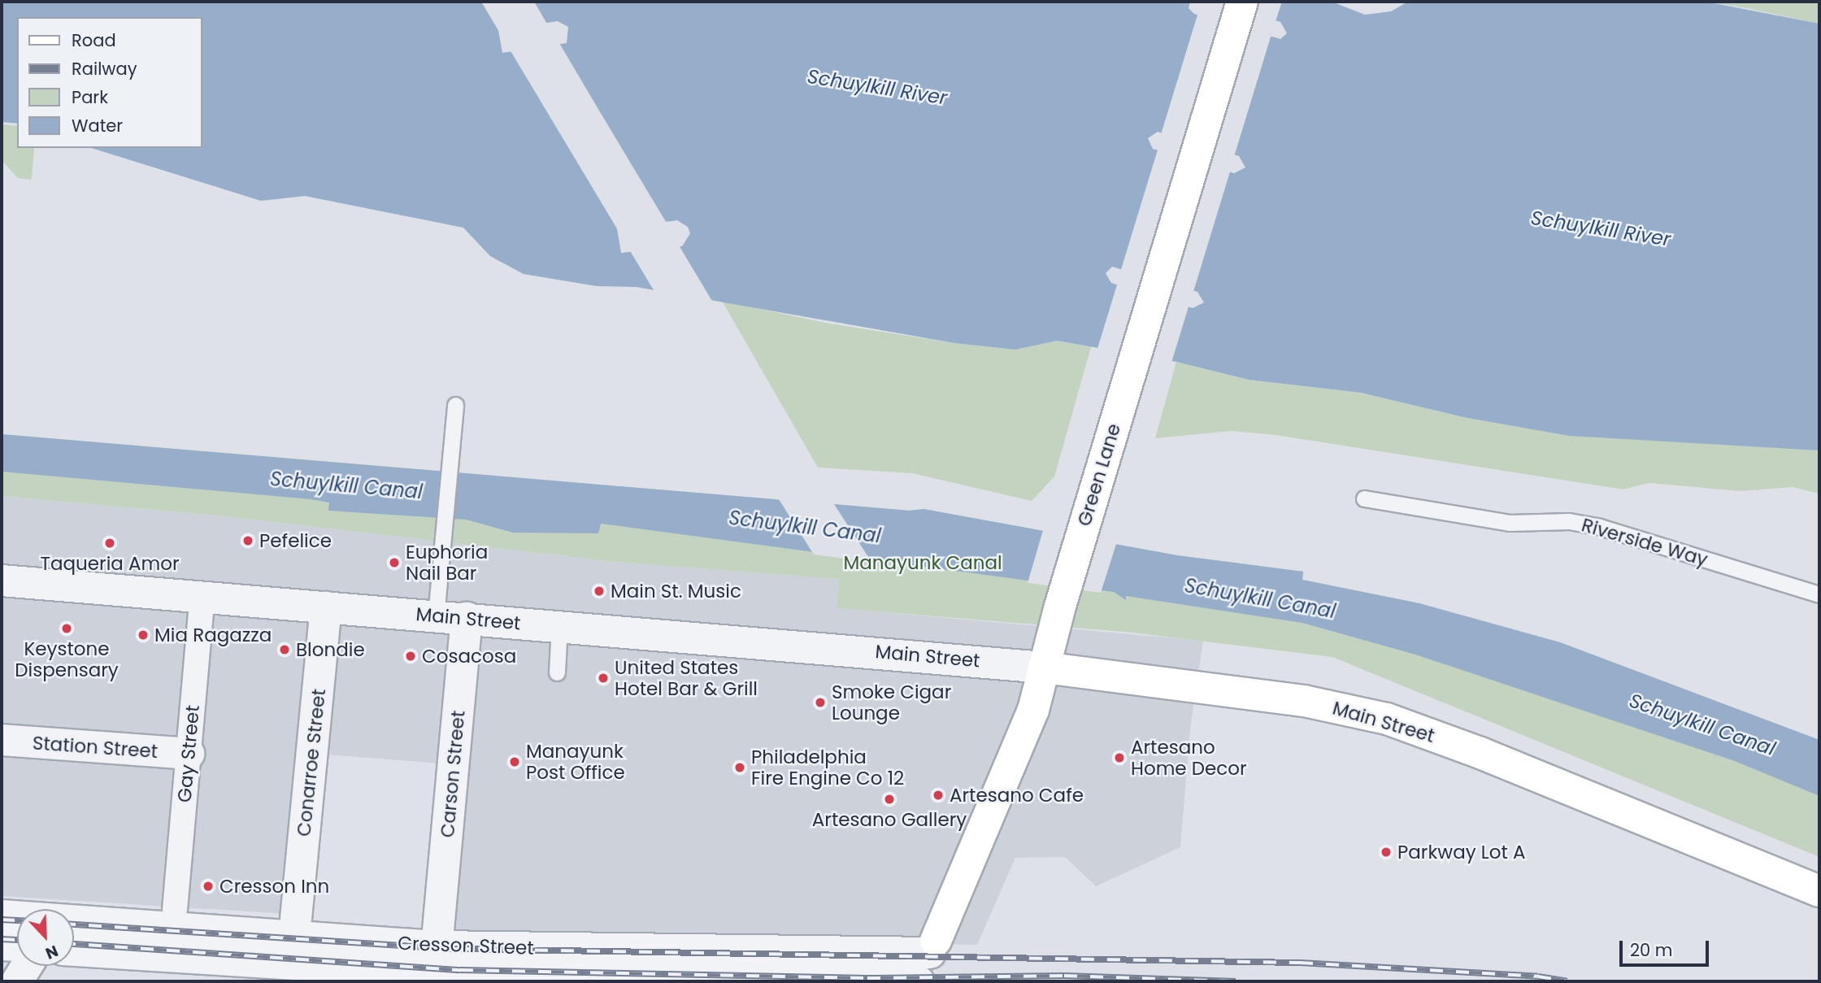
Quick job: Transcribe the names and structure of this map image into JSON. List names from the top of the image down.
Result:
{
  "streets": {
    "main road": ["Green Lane", "Main Street"],
    "street": [
      "Station Street",
      "Gay Street",
      "Conarroe Street",
      "Carson Street",
      "Cresson Street"
    ],
    "lane": ["Riverside Way"]
  },
  "crossings": [
    ["Green Lane", "Main Street"],
    ["Green Lane", "Cresson Street"],
    ["Main Street", "Gay Street"],
    ["Main Street", "Conarroe Street"],
    ["Main Street", "Carson Street"],
    ["Station Street", "Gay Street"]
  ],
  "water": ["Schuylkill River", "Schuylkill Canal"],
  "parks": ["Manayunk Canal"],
  "places": [
    "Pefelice",
    "Taqueria Amor",
    "Euphoria Nail Bar",
    "Main St. Music",
    "Keystone Dispensary",
    "Mia Ragazza",
    "Blondie",
    "Cosacosa",
    "United States Hotel Bar & Grill",
    "Smoke Cigar Lounge",
    "Artesano Home Decor",
    "Manayunk Post Office",
    "Philadelphia Fire Engine Co 12",
    "Artesano Cafe",
    "Artesano Gallery",
    "Parkway Lot A",
    "Cresson Inn"
  ],
  "legend": [
    "Road",
    "Railway",
    "Park",
    "Water"
  ],
  "scale_bar": "20 m",
  "north": "bottom right"
}
